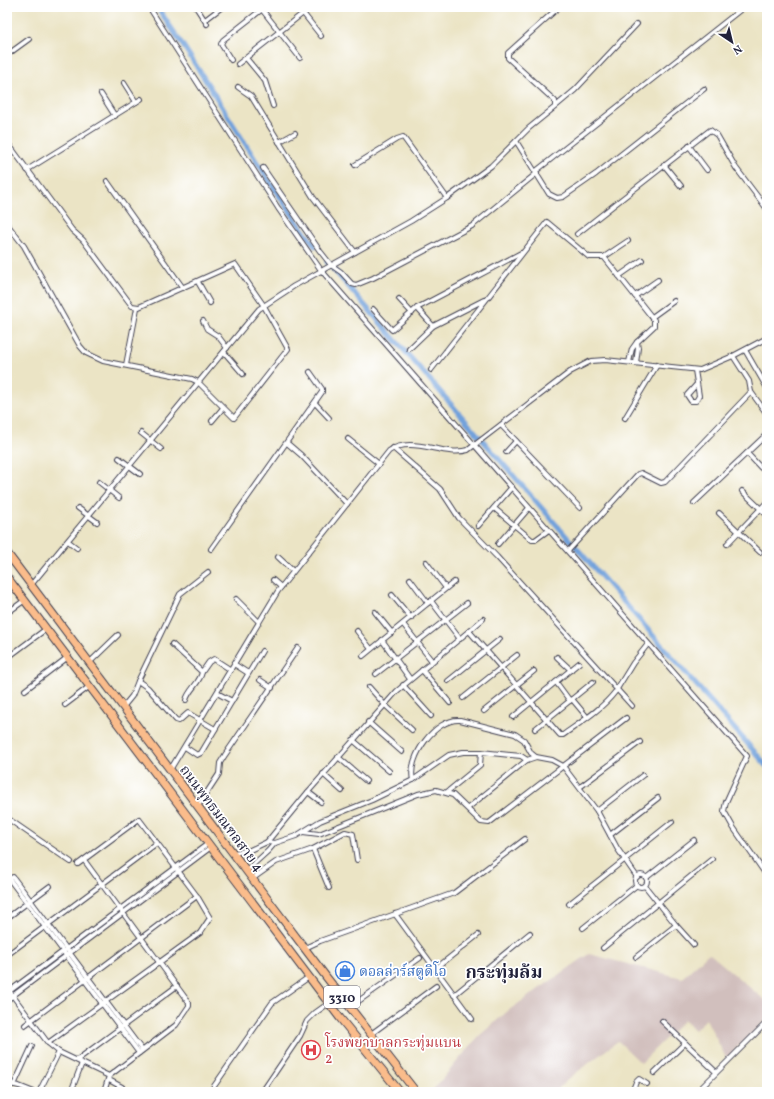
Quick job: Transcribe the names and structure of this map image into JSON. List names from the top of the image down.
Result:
{
  "streets": {
    "main road": ["ถนนพุทธมณฑลสาย 4", "3310"]
  },
  "districts": ["กระทุ่มล้ม"],
  "places": {
    "shop": ["ดอลล่าร์สตูดิโอ"],
    "hospital": ["โรงพยาบาลกระทุ่มแบน 2"]
  },
  "north": "bottom right"
}
